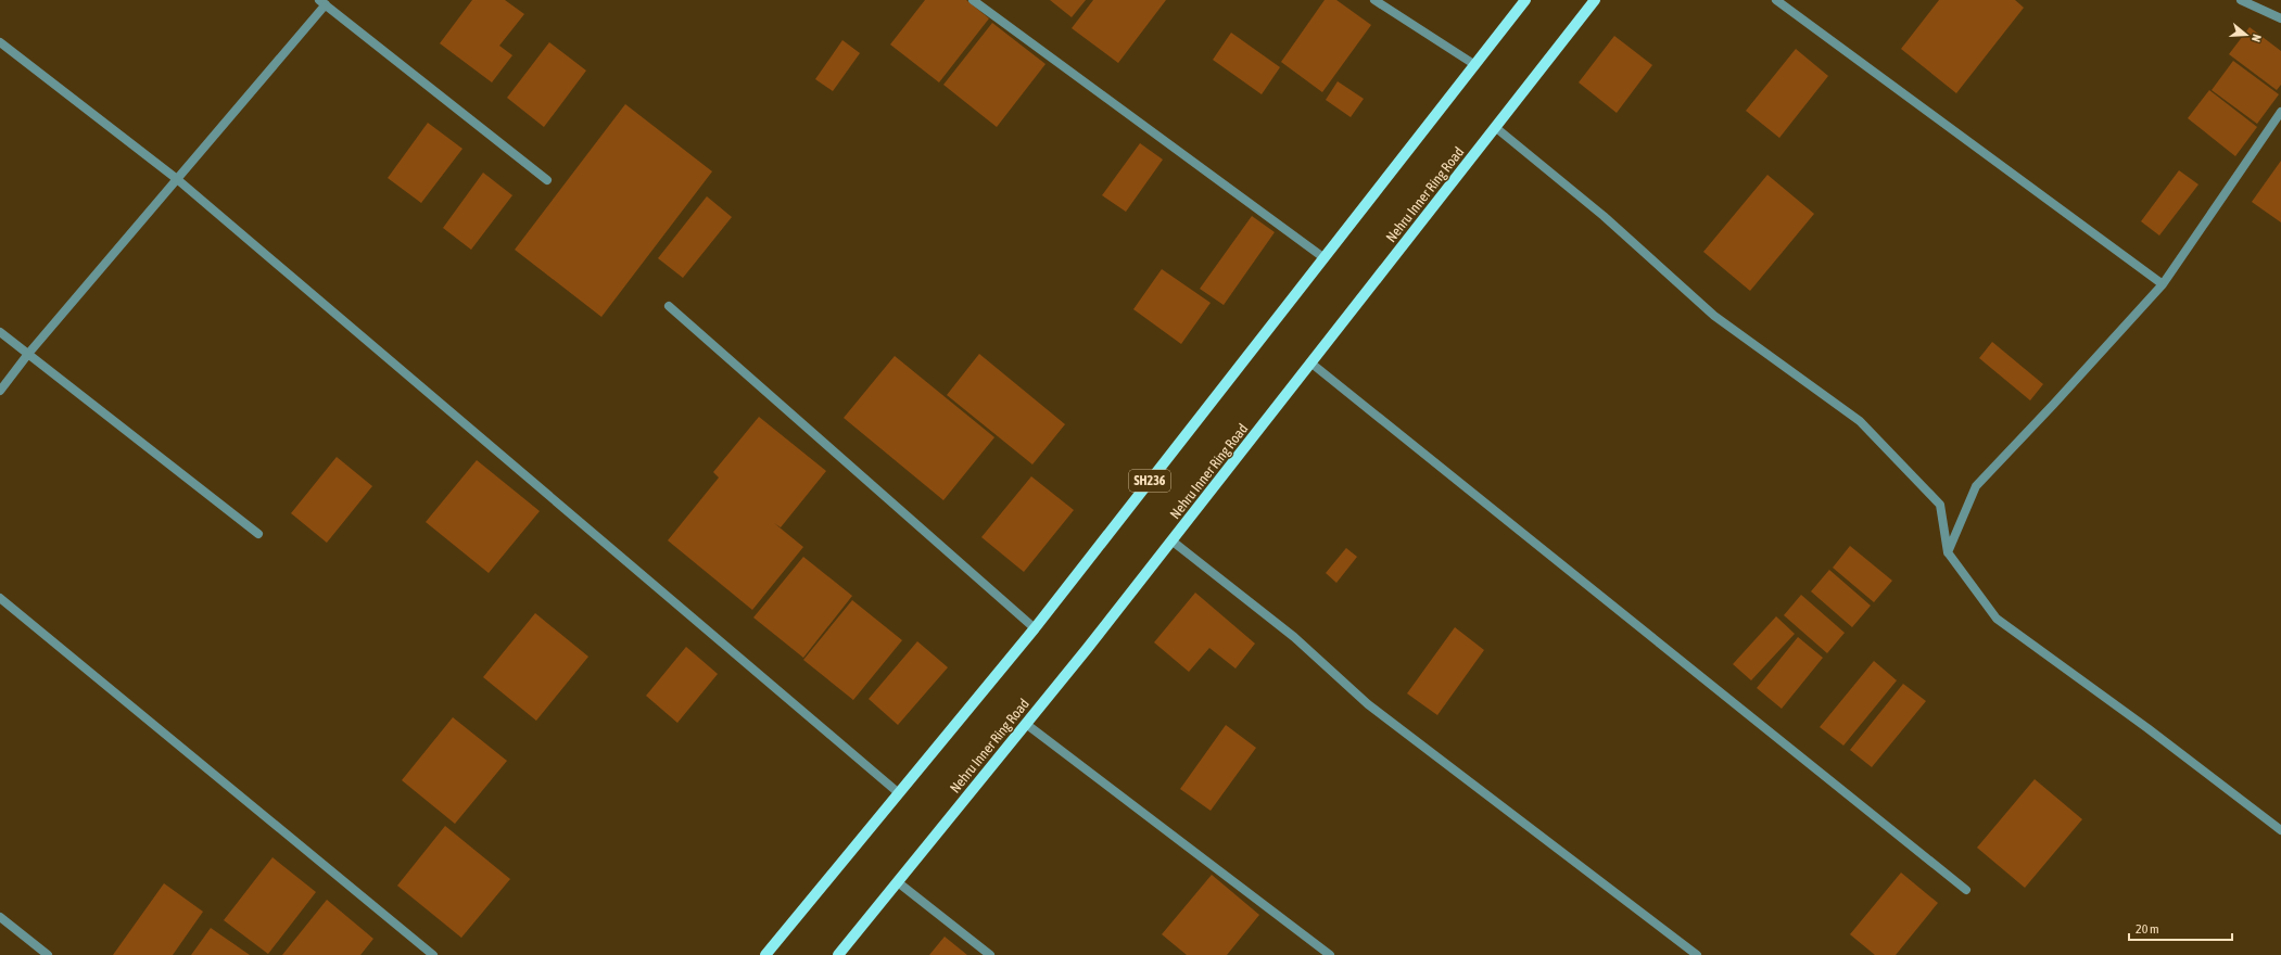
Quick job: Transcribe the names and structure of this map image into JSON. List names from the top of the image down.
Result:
{
  "streets": {
    "main road": ["Nehru Inner Ring Road", "SH236"]
  },
  "scale_bar": "20 m",
  "north": "right"
}
